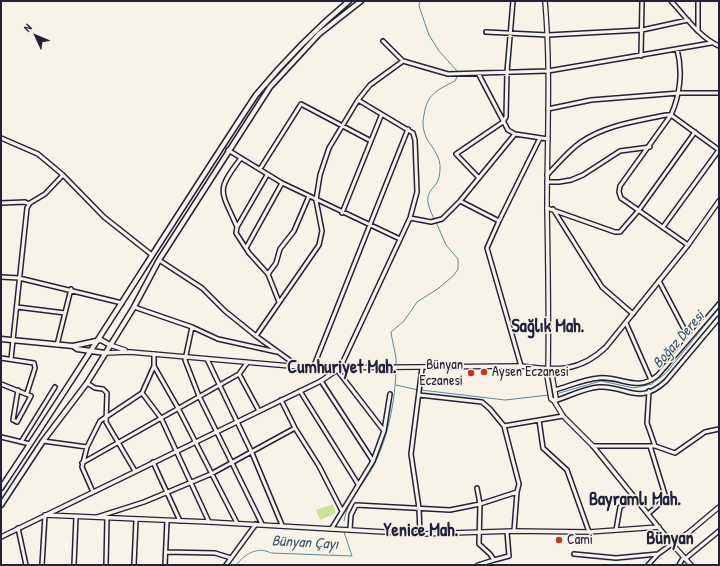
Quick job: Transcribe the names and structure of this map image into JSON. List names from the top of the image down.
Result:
{
  "districts": [
    "Sağlık Mah.",
    "Cumhuriyet Mah.",
    "Bayramlı Mah.",
    "Yenice Mah.",
    "Bünyan"
  ],
  "water": ["Boğaz Deresi", "Bünyan Çayı"],
  "places": ["Aysen Eczanesi", "Bünyan Eczanesi", "Cami"],
  "north": "top left"
}
